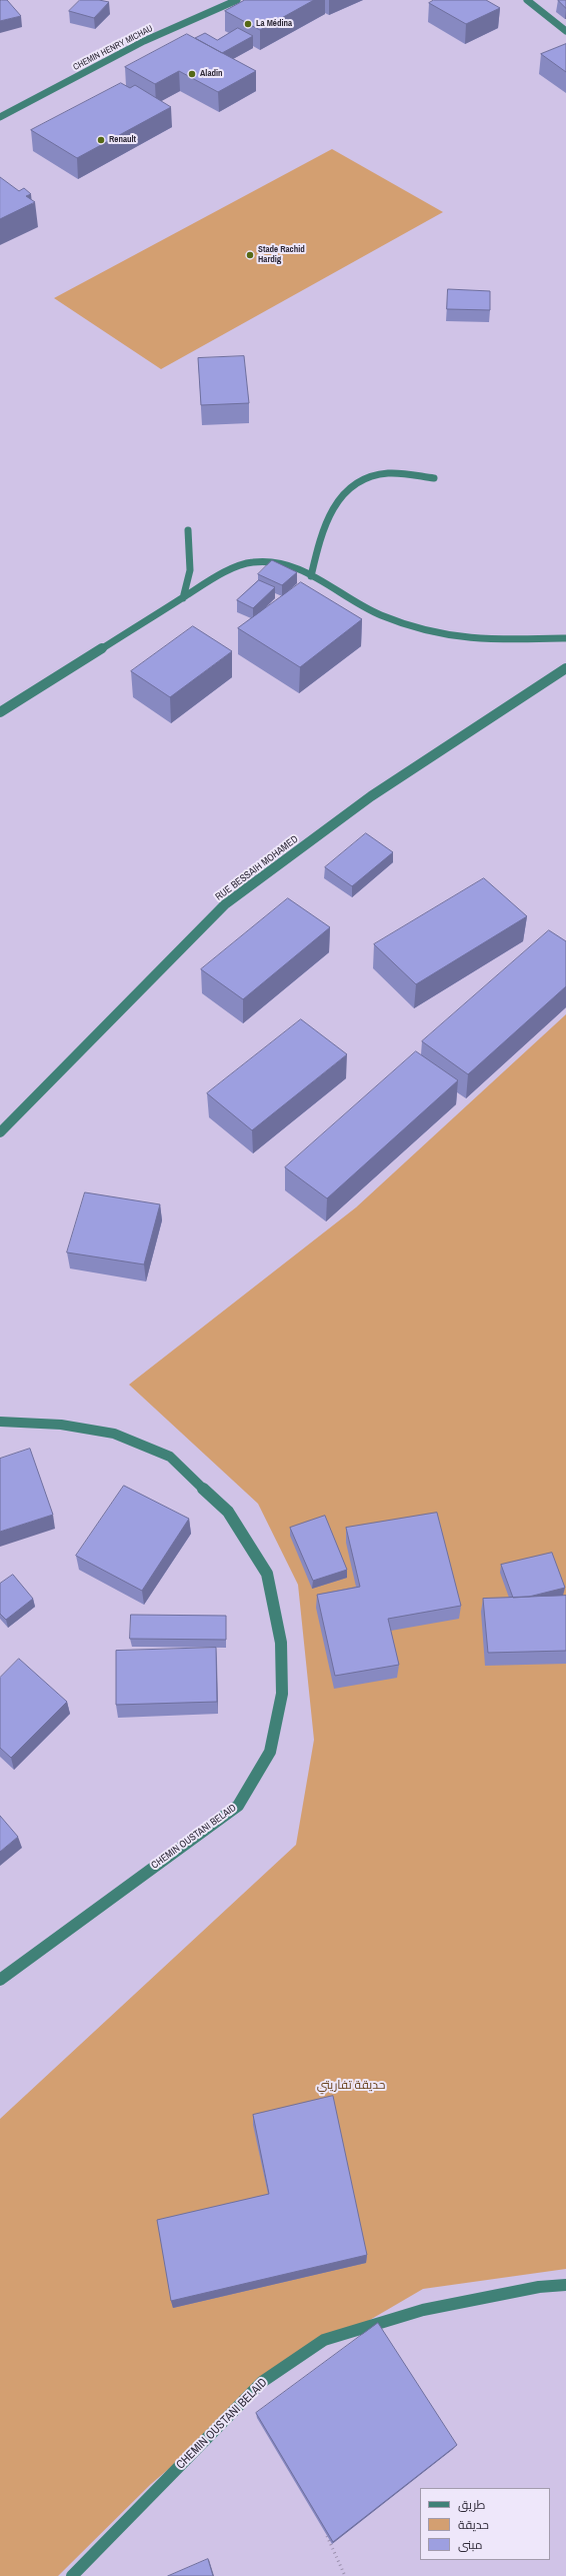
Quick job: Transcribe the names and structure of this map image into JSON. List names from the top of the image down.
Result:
{
  "streets": {
    "street": ["CHEMIN HENRY MICHAU", "RUE BESSAIH MOHAMED", "CHEMIN OUSTANI BELAID"]
  },
  "parks": ["حديقة تفاريتي"],
  "places": [
    "La Médina",
    "Aladin",
    "Renault",
    "Stade Rachid Hardig"
  ],
  "legend": ["طريق", "حديقة", "مبنى"]
}
